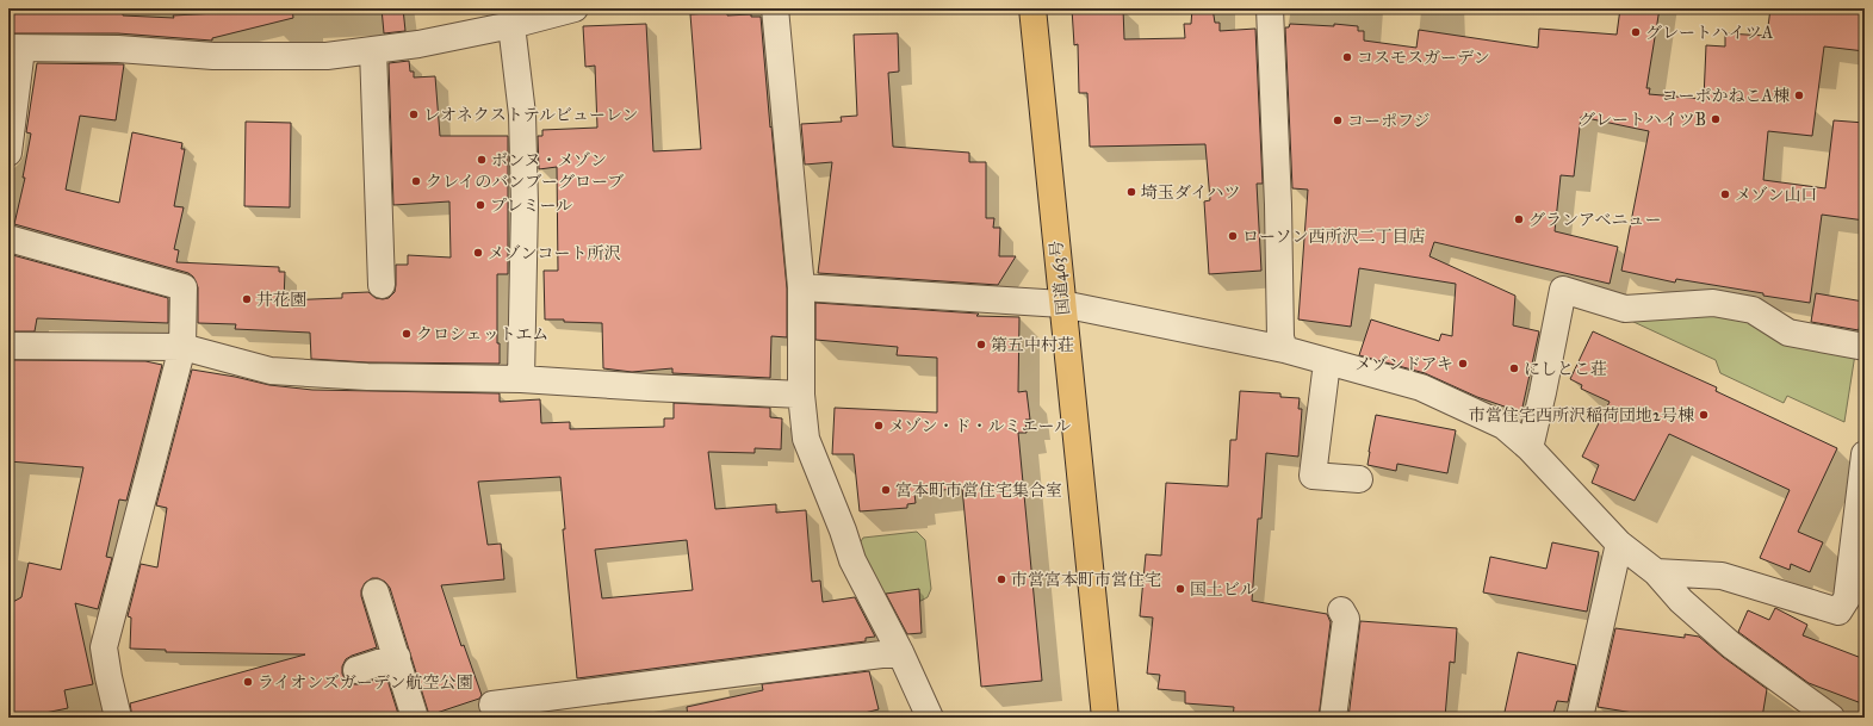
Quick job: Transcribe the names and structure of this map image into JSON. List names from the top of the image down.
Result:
{
  "streets": {
    "highway": ["国道463号"]
  },
  "places": [
    "グレートハイツA",
    "コスモスガーデン",
    "コーポかねこA棟",
    "レオネクストテルビューレン",
    "グレートハイツB",
    "コーポフジ",
    "ボンヌ・メゾン",
    "クレイのバンブーグローブ",
    "埼玉ダイハツ",
    "メゾン山口",
    "プレミール",
    "グランアベニュー",
    "ローソン西所沢二丁目店",
    "メゾンコート所沢",
    "井花園",
    "クロシェットエム",
    "第五中村荘",
    "メゾンドアキ",
    "にしとこ荘",
    "市営住宅西所沢稲荷団地2号棟",
    "メゾン・ド・ルミエール",
    "宮本町市営住宅集合室",
    "市営宮本町市営住宅",
    "国土ビル",
    "ライオンズガーデン航空公園"
  ]
}
